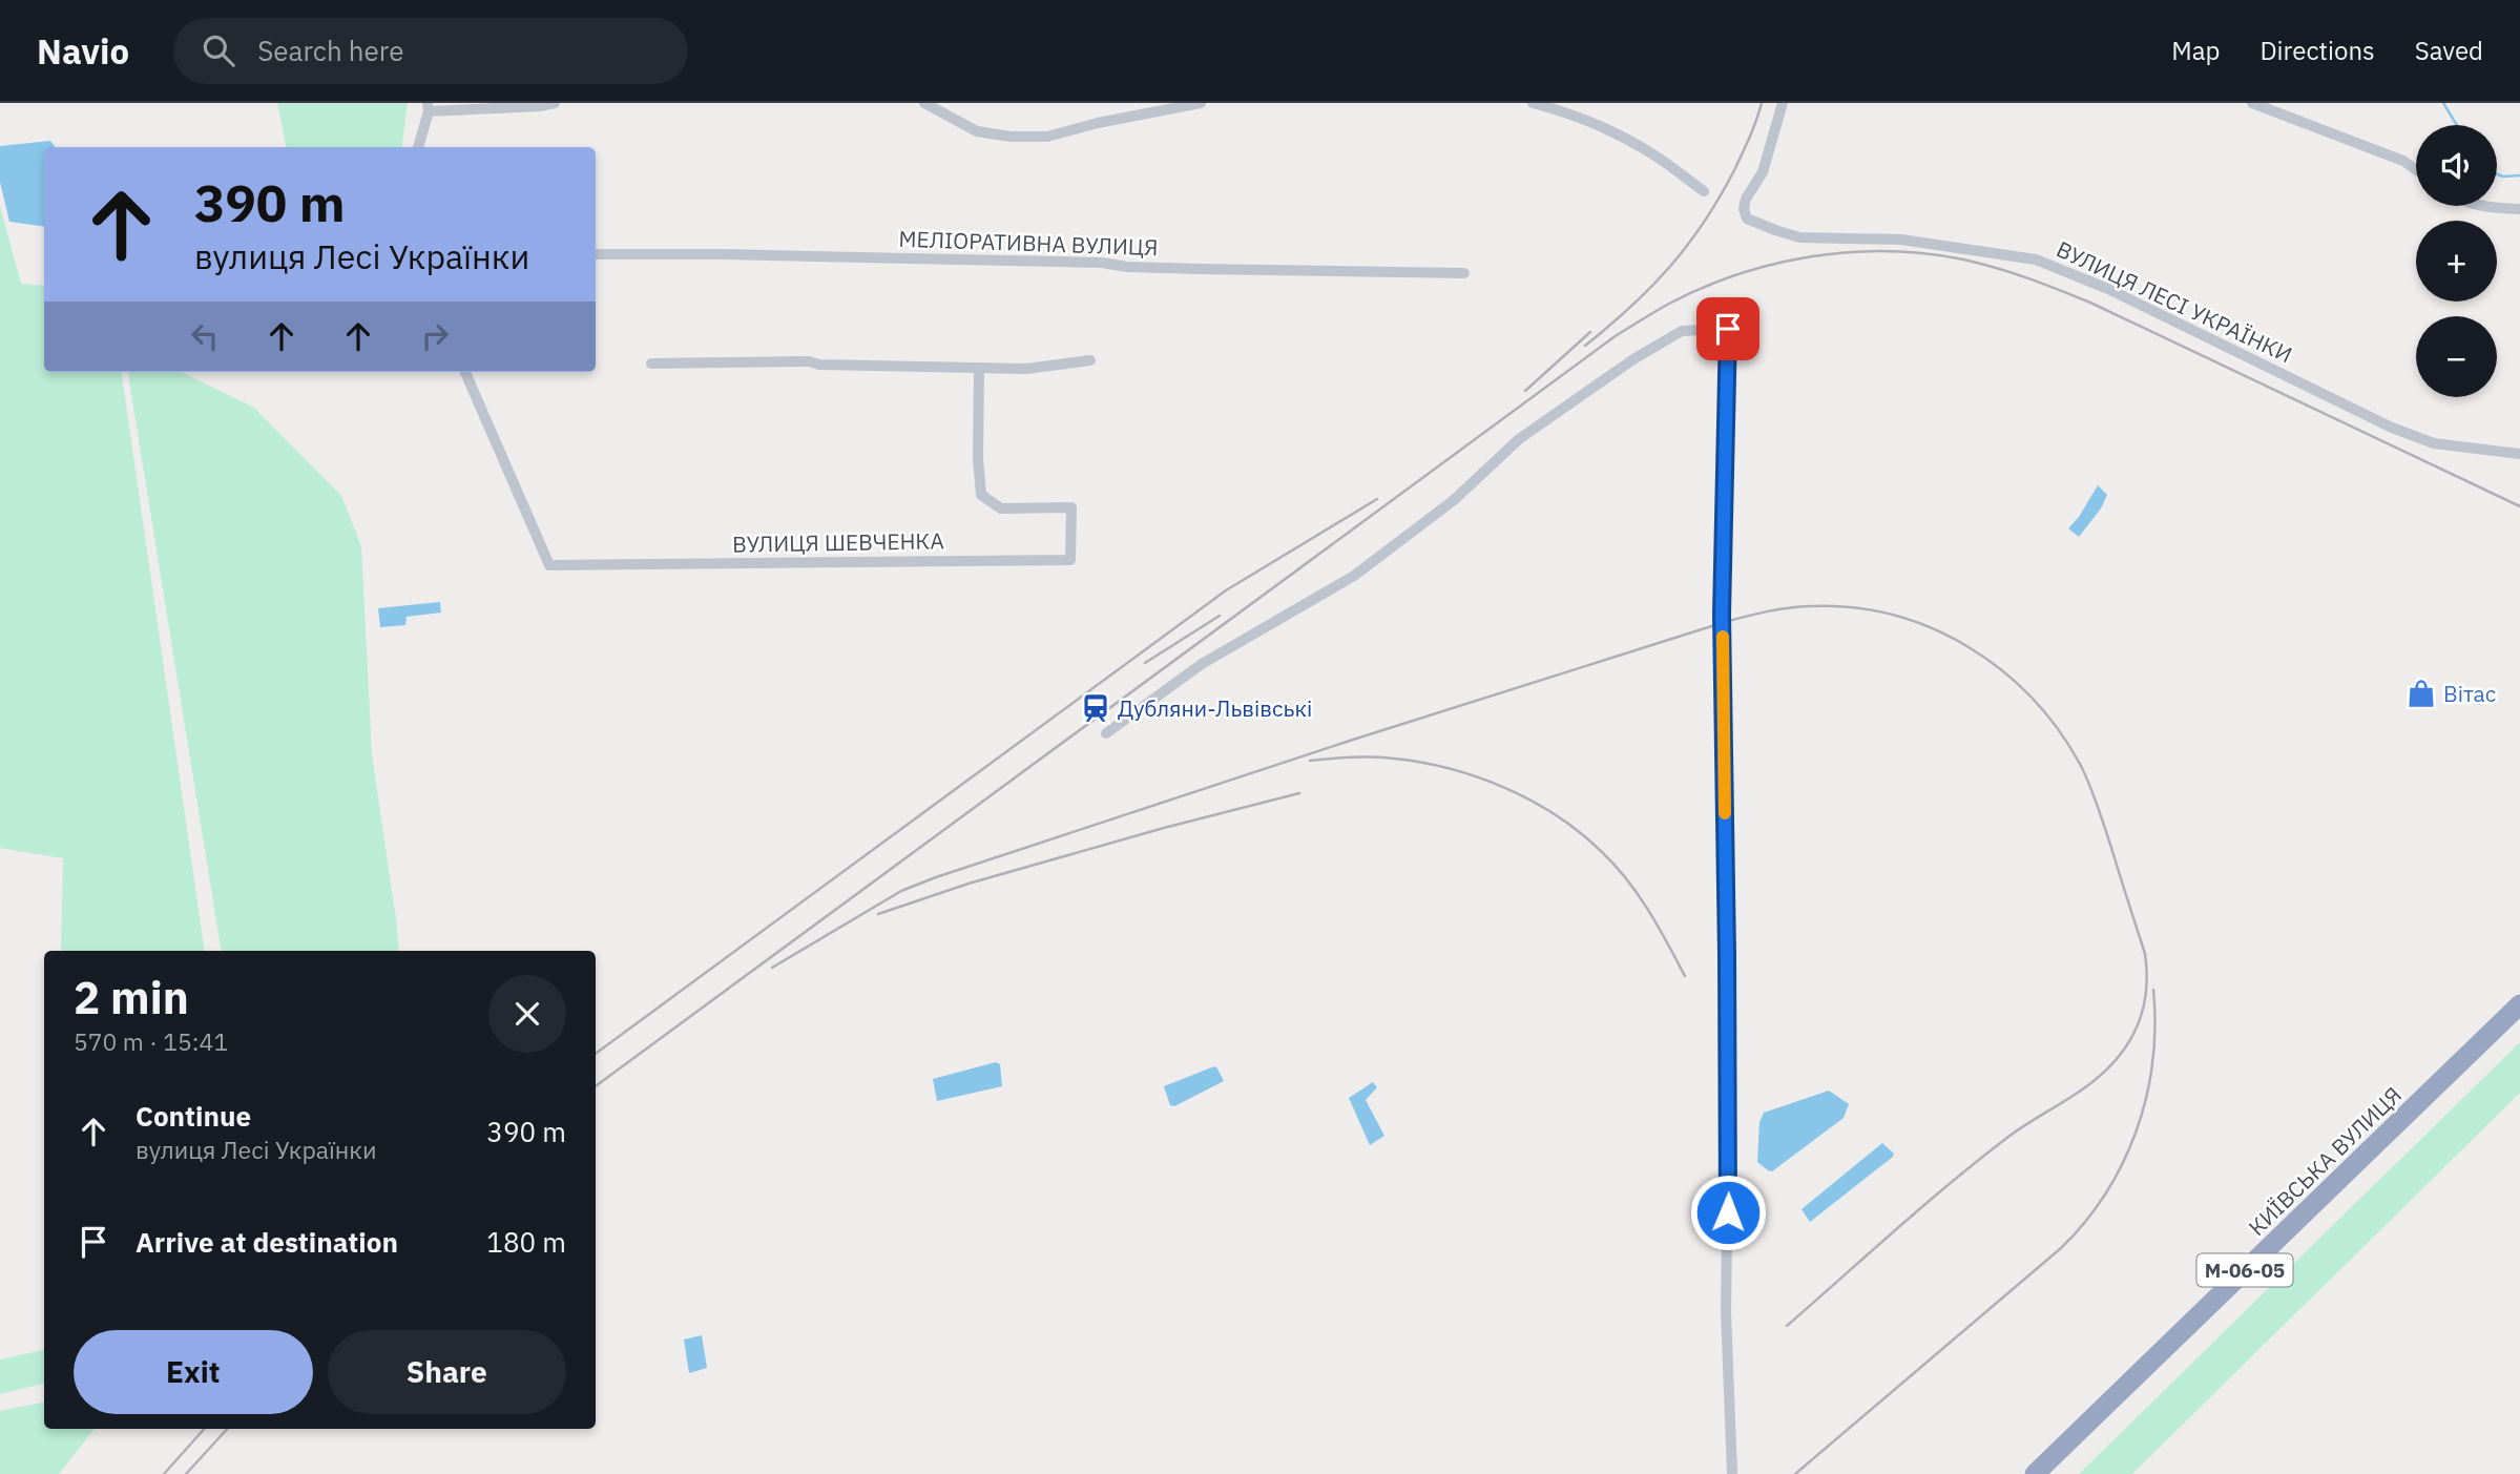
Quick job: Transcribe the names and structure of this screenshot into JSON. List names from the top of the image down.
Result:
{
  "streets": {
    "highway": ["КИЇВСЬКА ВУЛИЦЯ", "М-06-05"],
    "street": ["МЕЛІОРАТИВНА ВУЛИЦЯ", "ВУЛИЦЯ ЛЕСІ УКРАЇНКИ", "ВУЛИЦЯ ШЕВЧЕНКА"]
  },
  "places": {
    "shop": ["Вітас"],
    "station": ["Дубляни-Львівські"]
  },
  "page": {
    "header": "Navio",
    "search": "Search here",
    "nav": ["Map", "Directions", "Saved"],
    "map_buttons": ["+", "−"],
    "turn": ["390 m", "вулиця Лесі Українки"],
    "heading": ["2 min", "570 m · 15:41"],
    "list": [
      {
        "name": "Continue",
        "note": "вулиця Лесі Українки",
        "value": "390 m"
      },
      {
        "name": "Arrive at destination",
        "value": "180 m"
      }
    ],
    "buttons": ["Exit", "Share"]
  }
}
